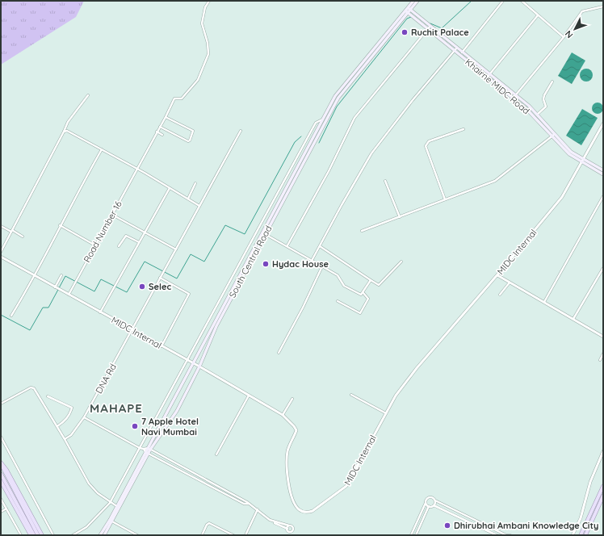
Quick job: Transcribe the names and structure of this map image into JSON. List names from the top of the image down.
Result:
{
  "streets": {
    "main road": ["Khairne MIDC Road", "South Central Road"],
    "street": ["Road Number 16", "MIDC Internal", "DNA Rd"]
  },
  "crossings": [
    ["Khairne MIDC Road", "MIDC Internal"],
    ["Khairne MIDC Road", "South Central Road"],
    ["Road Number 16", "MIDC Internal"],
    ["MIDC Internal", "South Central Road"],
    ["MIDC Internal", "DNA Rd"]
  ],
  "districts": ["MAHAPE"],
  "places": [
    "Ruchit Palace",
    "Hydac House",
    "Selec",
    "7 Apple Hotel Navi Mumbai",
    "Dhirubhai Ambani Knowledge City"
  ],
  "north": "bottom left"
}
